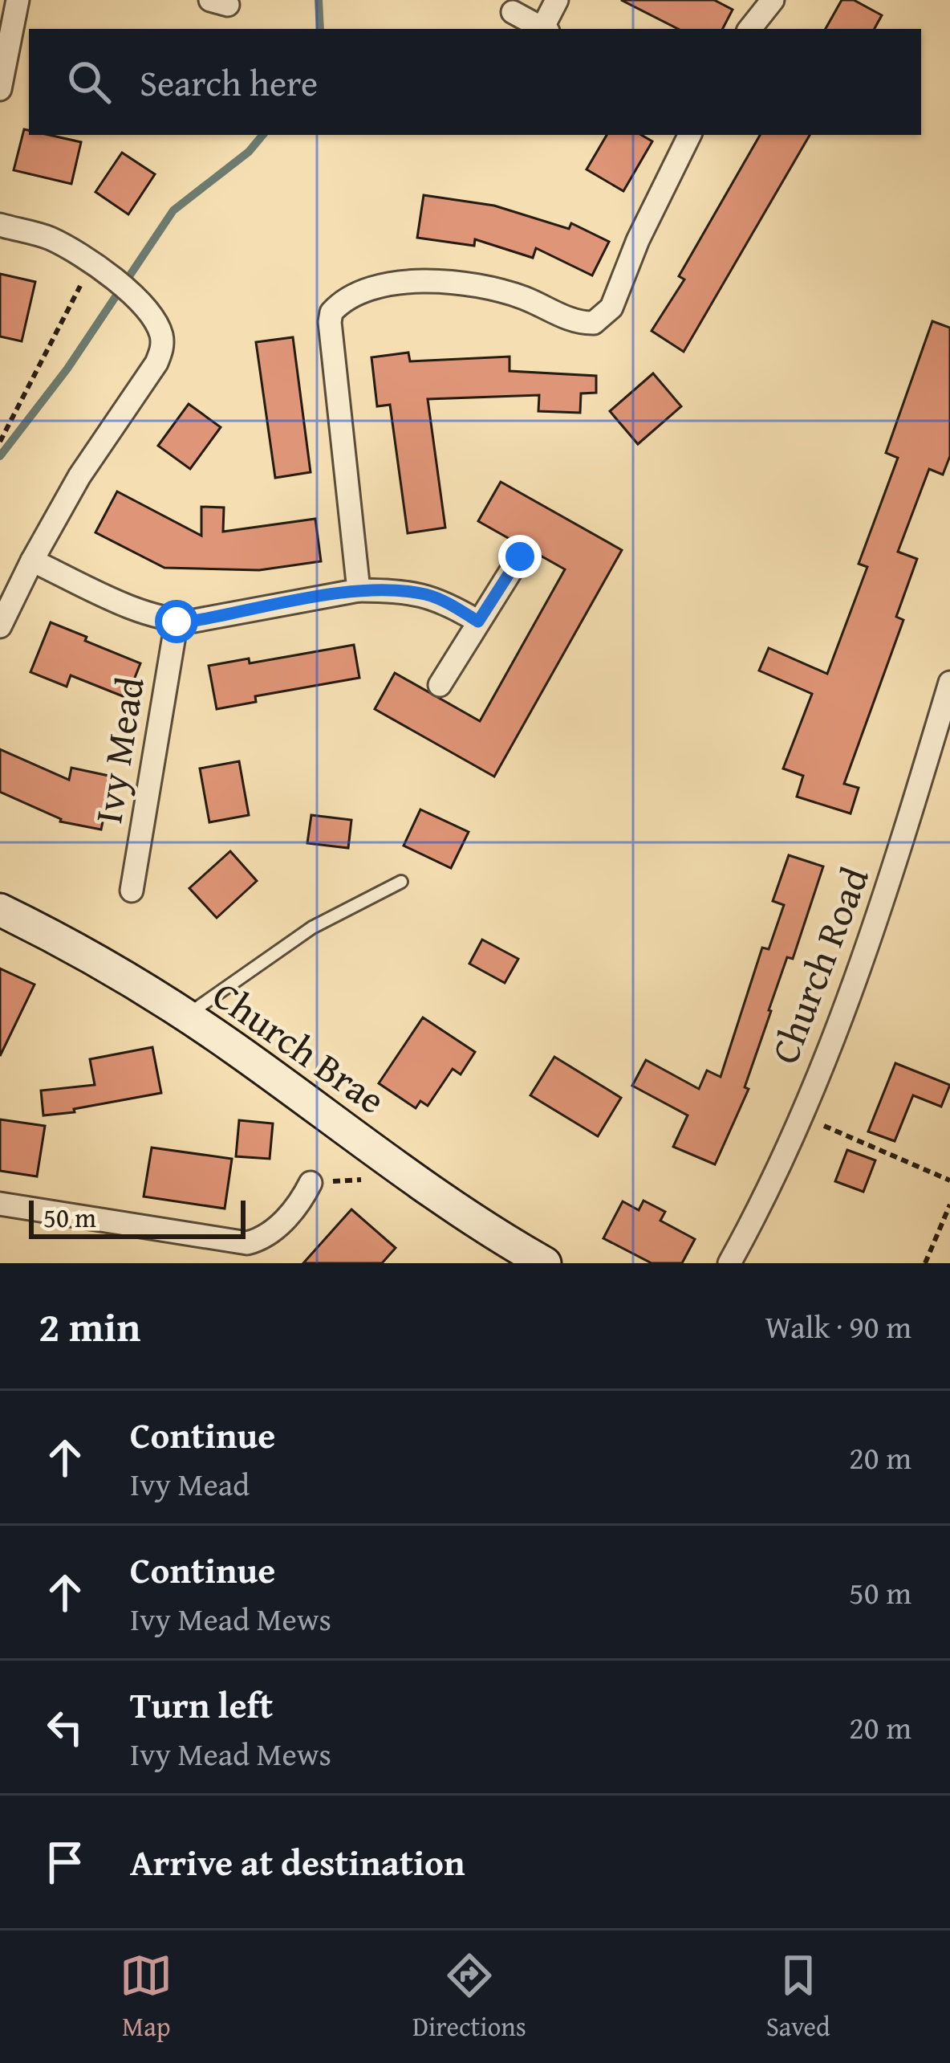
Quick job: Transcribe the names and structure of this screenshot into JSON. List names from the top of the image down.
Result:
{
  "streets": {
    "main road": ["Church Brae"],
    "street": ["Ivy Mead", "Church Road"]
  },
  "scale_bar": "50 m",
  "page": {
    "search": "Search here",
    "scale": "50 m",
    "heading": ["2 min", "Walk · 90 m"],
    "list": [
      ["Continue", "Ivy Mead", "20 m"],
      ["Continue", "Ivy Mead Mews", "50 m"],
      ["Turn left", "Ivy Mead Mews", "20 m"],
      "Arrive at destination"
    ],
    "nav": ["Map", "Directions", "Saved"]
  }
}
